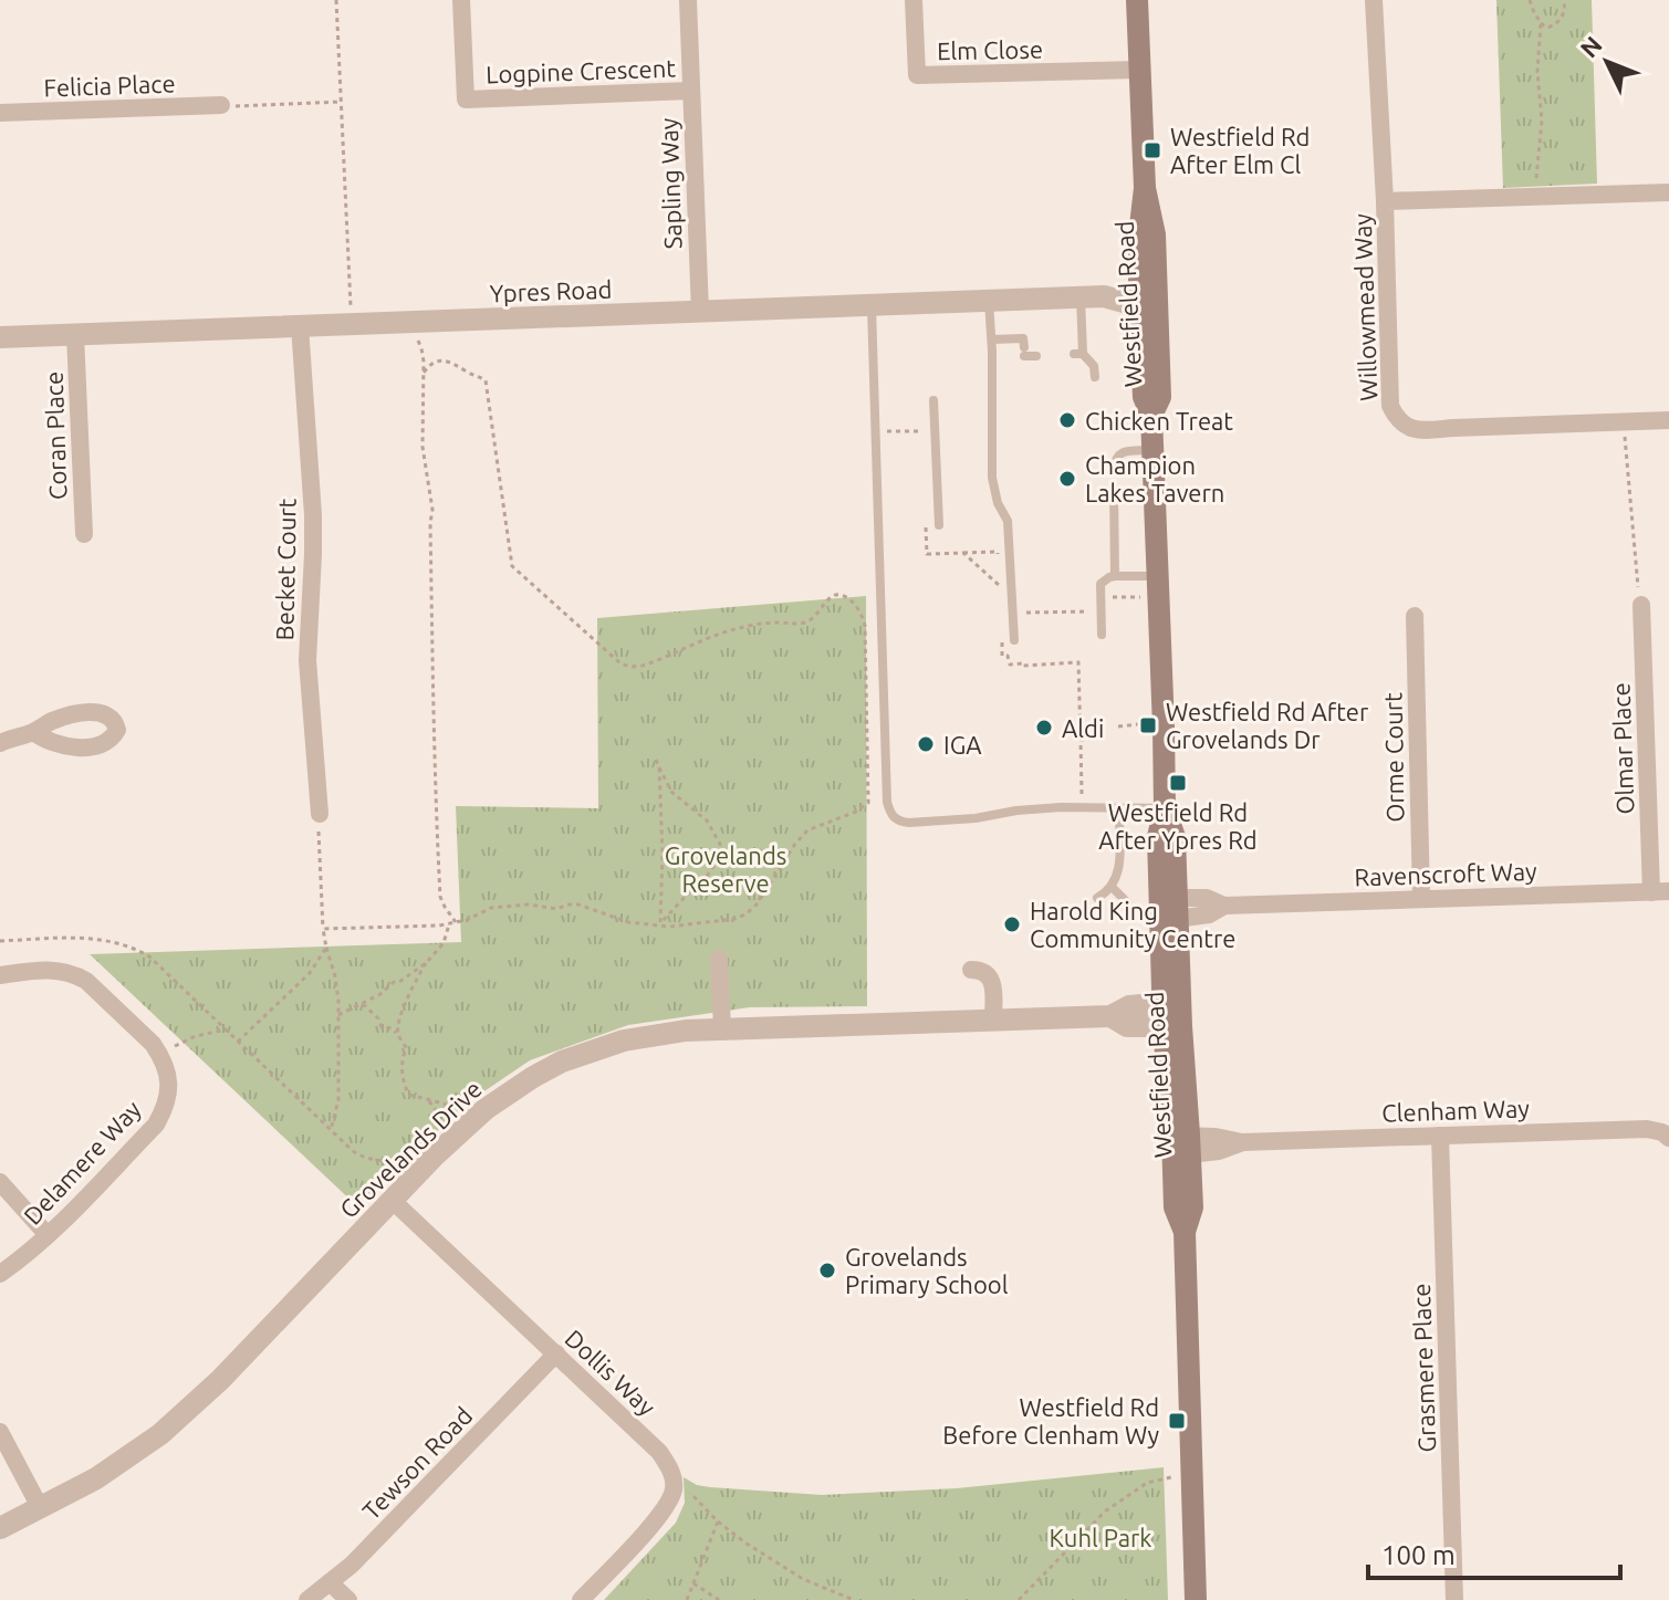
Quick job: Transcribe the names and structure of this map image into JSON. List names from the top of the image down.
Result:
{
  "streets": {
    "main road": ["Westfield Road"],
    "street": [
      "Elm Close",
      "Logpine Crescent",
      "Felicia Place",
      "Sapling Way",
      "Ypres Road",
      "Willowmead Way",
      "Coran Place",
      "Becket Court",
      "Olmar Place",
      "Orme Court",
      "Ravenscroft Way",
      "Clenham Way",
      "Grovelands Drive",
      "Delamere Way",
      "Grasmere Place",
      "Dollis Way",
      "Tewson Road"
    ]
  },
  "crossings": [
    ["Elm Close", "Westfield Road"],
    ["Logpine Crescent", "Sapling Way"],
    ["Sapling Way", "Ypres Road"],
    ["Ypres Road", "Westfield Road"],
    ["Ypres Road", "Coran Place"],
    ["Ypres Road", "Becket Court"],
    ["Westfield Road", "Ravenscroft Way"],
    ["Westfield Road", "Clenham Way"],
    ["Westfield Road", "Grovelands Drive"],
    ["Olmar Place", "Ravenscroft Way"],
    ["Orme Court", "Ravenscroft Way"],
    ["Clenham Way", "Grasmere Place"],
    ["Grovelands Drive", "Dollis Way"],
    ["Dollis Way", "Tewson Road"]
  ],
  "parks": ["Grovelands Reserve", "Kuhl Park"],
  "places": {
    "transit": [
      "Westfield Rd After Elm Cl",
      "Westfield Rd After Grovelands Dr",
      "Westfield Rd After Ypres Rd",
      "Westfield Rd Before Clenham Wy"
    ],
    "other": [
      "Chicken Treat",
      "Champion Lakes Tavern",
      "Aldi",
      "IGA",
      "Harold King Community Centre",
      "Grovelands Primary School"
    ]
  },
  "scale_bar": "100 m",
  "north": "top left"
}
